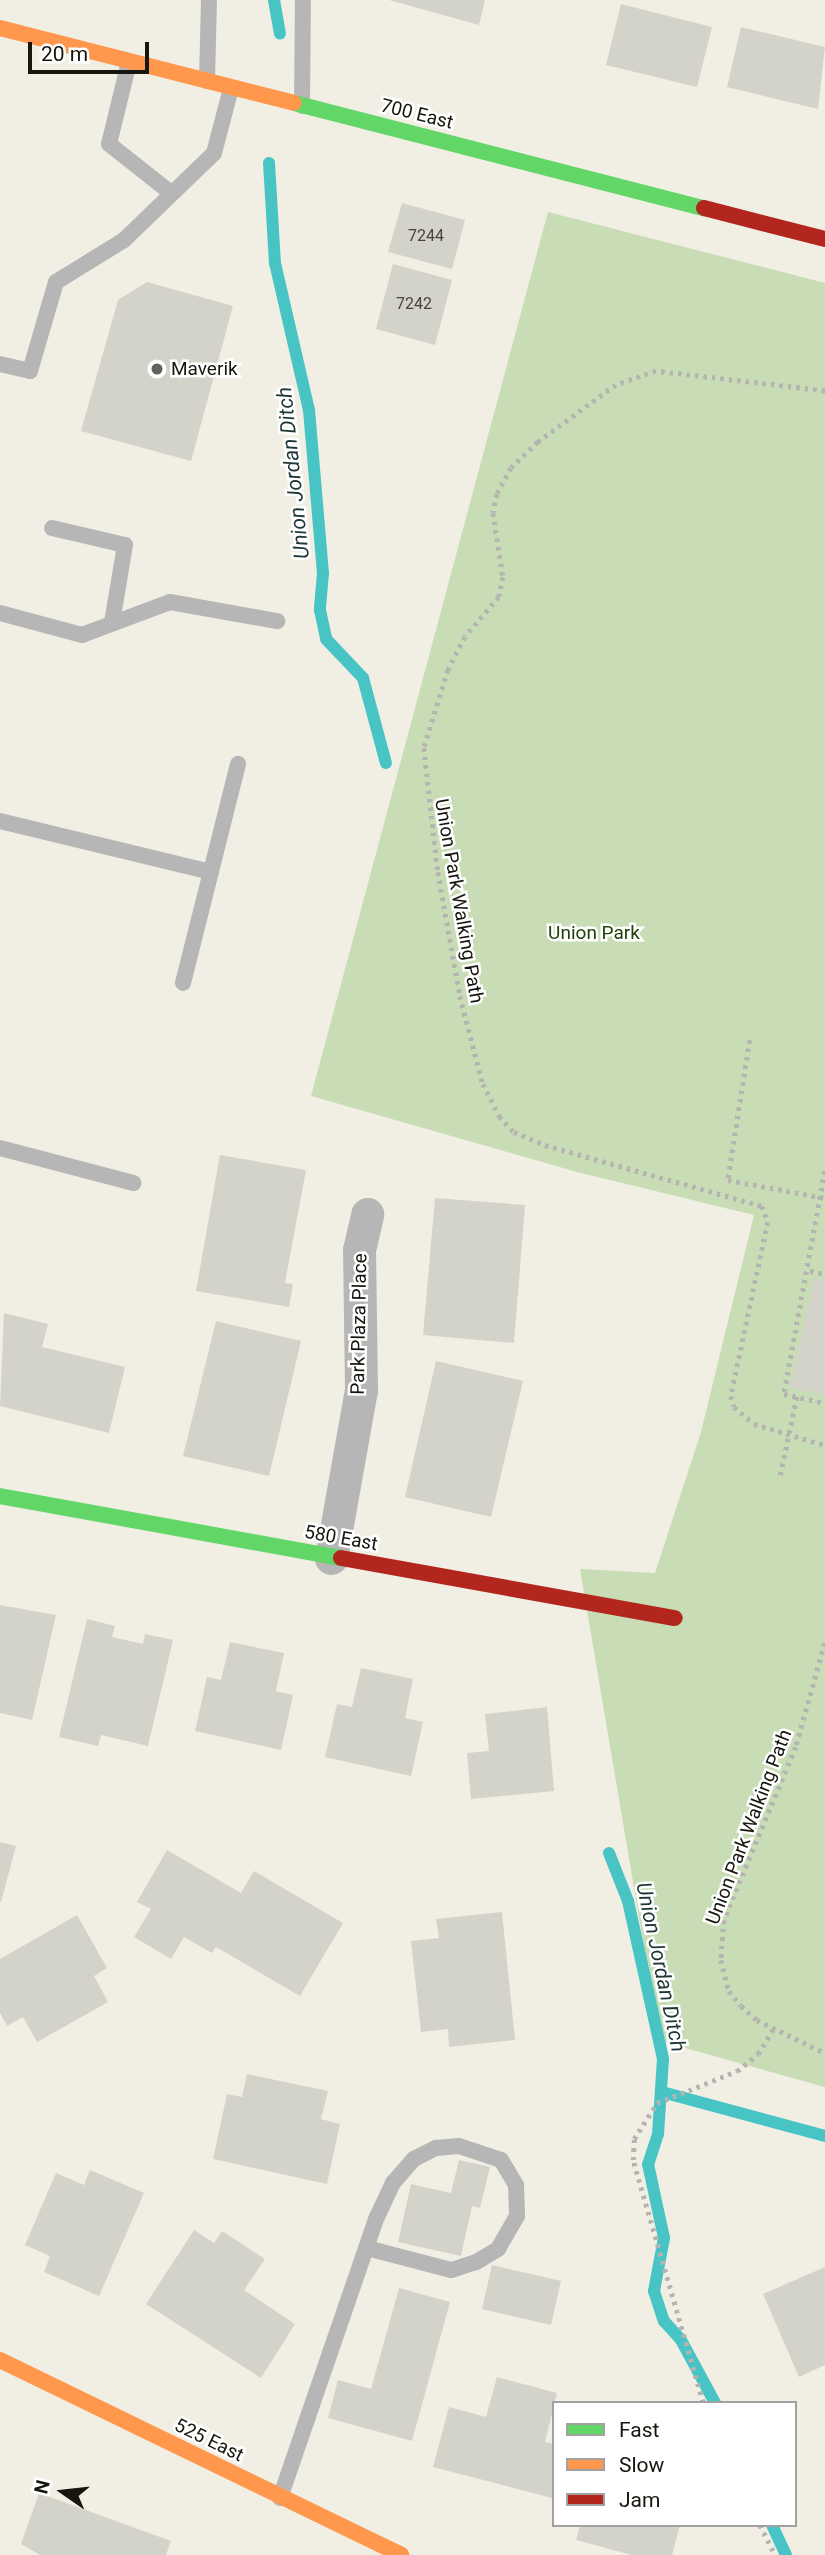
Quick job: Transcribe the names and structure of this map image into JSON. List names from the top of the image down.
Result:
{
  "streets": {
    "street": [
      "700 East",
      "Park Plaza Place",
      "580 East",
      "525 East"
    ],
    "path": ["Union Park Walking Path"]
  },
  "crossings": [
    ["Park Plaza Place", "580 East"]
  ],
  "water": ["Union Jordan Ditch"],
  "parks": ["Union Park"],
  "places": ["Maverik"],
  "house_numbers": ["7244", "7242"],
  "legend": ["Fast", "Slow", "Jam"],
  "scale_bar": "20 m",
  "north": "left"
}
